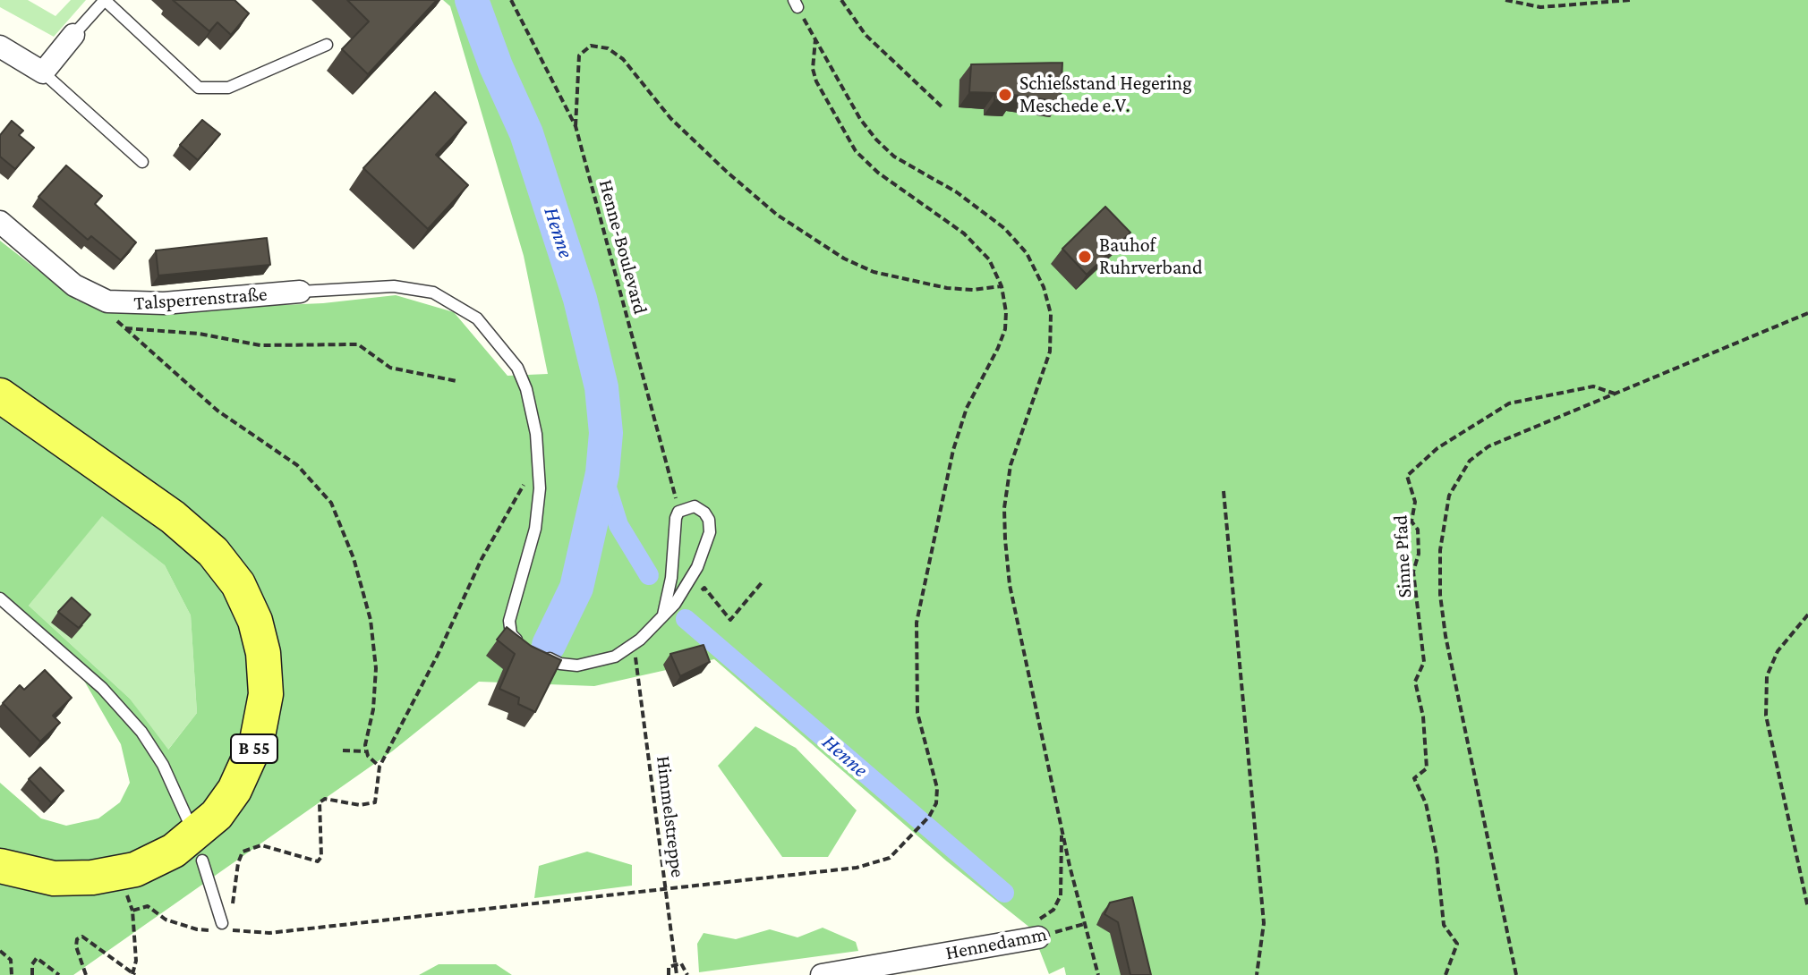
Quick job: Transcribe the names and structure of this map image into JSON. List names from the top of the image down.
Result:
{
  "streets": {
    "main road": ["B 55"],
    "street": ["Talsperrenstraße", "Hennedamm"],
    "path": ["Henne-Boulevard", "Sinne Pfad", "Himmelstreppe"]
  },
  "water": ["Henne"],
  "places": ["Schießstand Hegering Meschede e.V.", "Bauhof Ruhrverband"]
}
